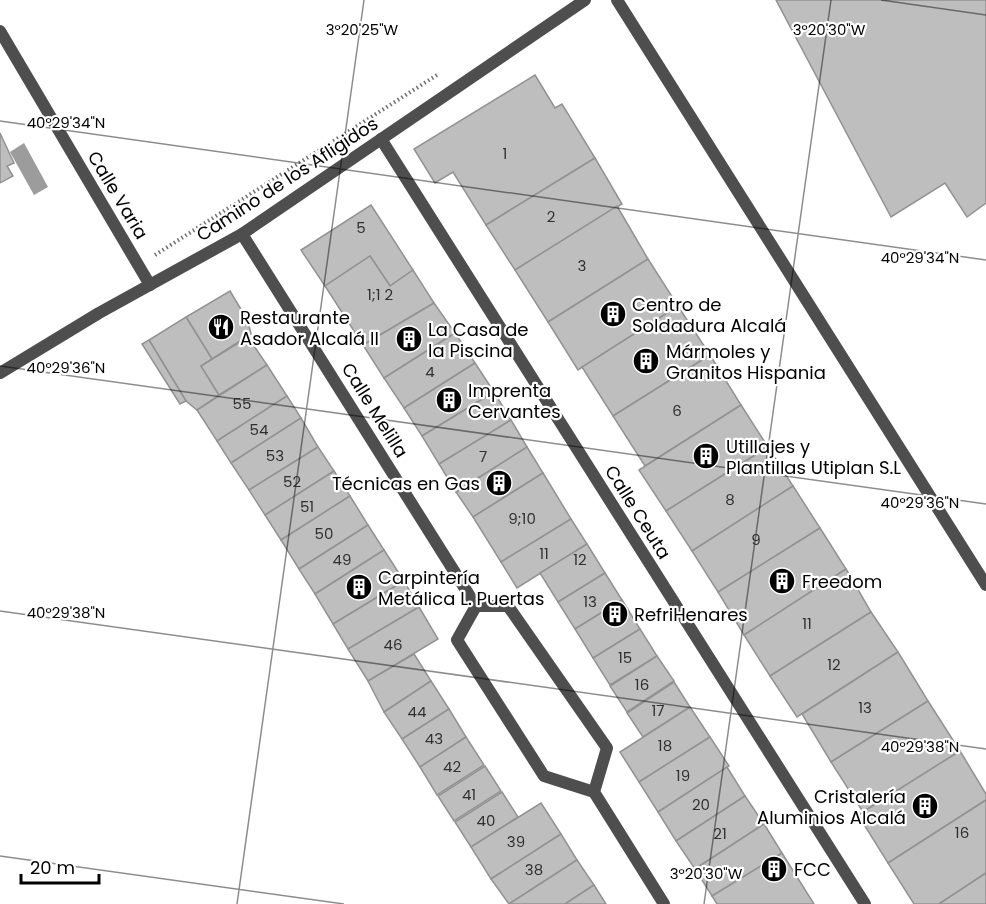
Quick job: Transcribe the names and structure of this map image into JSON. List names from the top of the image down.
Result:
{
  "streets": {
    "street": [
      "Camino de los Afligidos",
      "Calle Varia",
      "Calle Melilla",
      "Calle Ceuta"
    ]
  },
  "crossings": [
    ["Camino de los Afligidos", "Calle Varia"],
    ["Camino de los Afligidos", "Calle Melilla"],
    ["Camino de los Afligidos", "Calle Ceuta"]
  ],
  "places": {
    "building": [
      "Centro de Soldadura Alcalá",
      "La Casa de la Piscina",
      "Mármoles y Granitos Hispania",
      "Imprenta Cervantes",
      "Utillajes y Plantillas Utiplan S.L",
      "Técnicas en Gas",
      "Freedom",
      "Carpintería Metálica L. Puertas",
      "RefriHenares",
      "Cristalería Aluminios Alcalá",
      "FCC"
    ],
    "restaurant": ["Restaurante Asador Alcalá II"]
  },
  "house_numbers": [
    "1",
    "2",
    "5",
    "3",
    "1;1 2",
    "4",
    "55",
    "6",
    "54",
    "53",
    "7",
    "52",
    "8",
    "51",
    "9;10",
    "50",
    "9",
    "11",
    "49",
    "12",
    "13",
    "11",
    "46",
    "15",
    "12",
    "16",
    "13",
    "17",
    "44",
    "43",
    "18",
    "42",
    "19",
    "41",
    "20",
    "40",
    "16",
    "21",
    "39",
    "38"
  ],
  "scale_bar": "20 m",
  "coordinates": [
    "3°20'25\"W",
    "3°20'30\"W",
    "40°29'34\"N",
    "40°29'36\"N",
    "40°29'38\"N"
  ]
}
